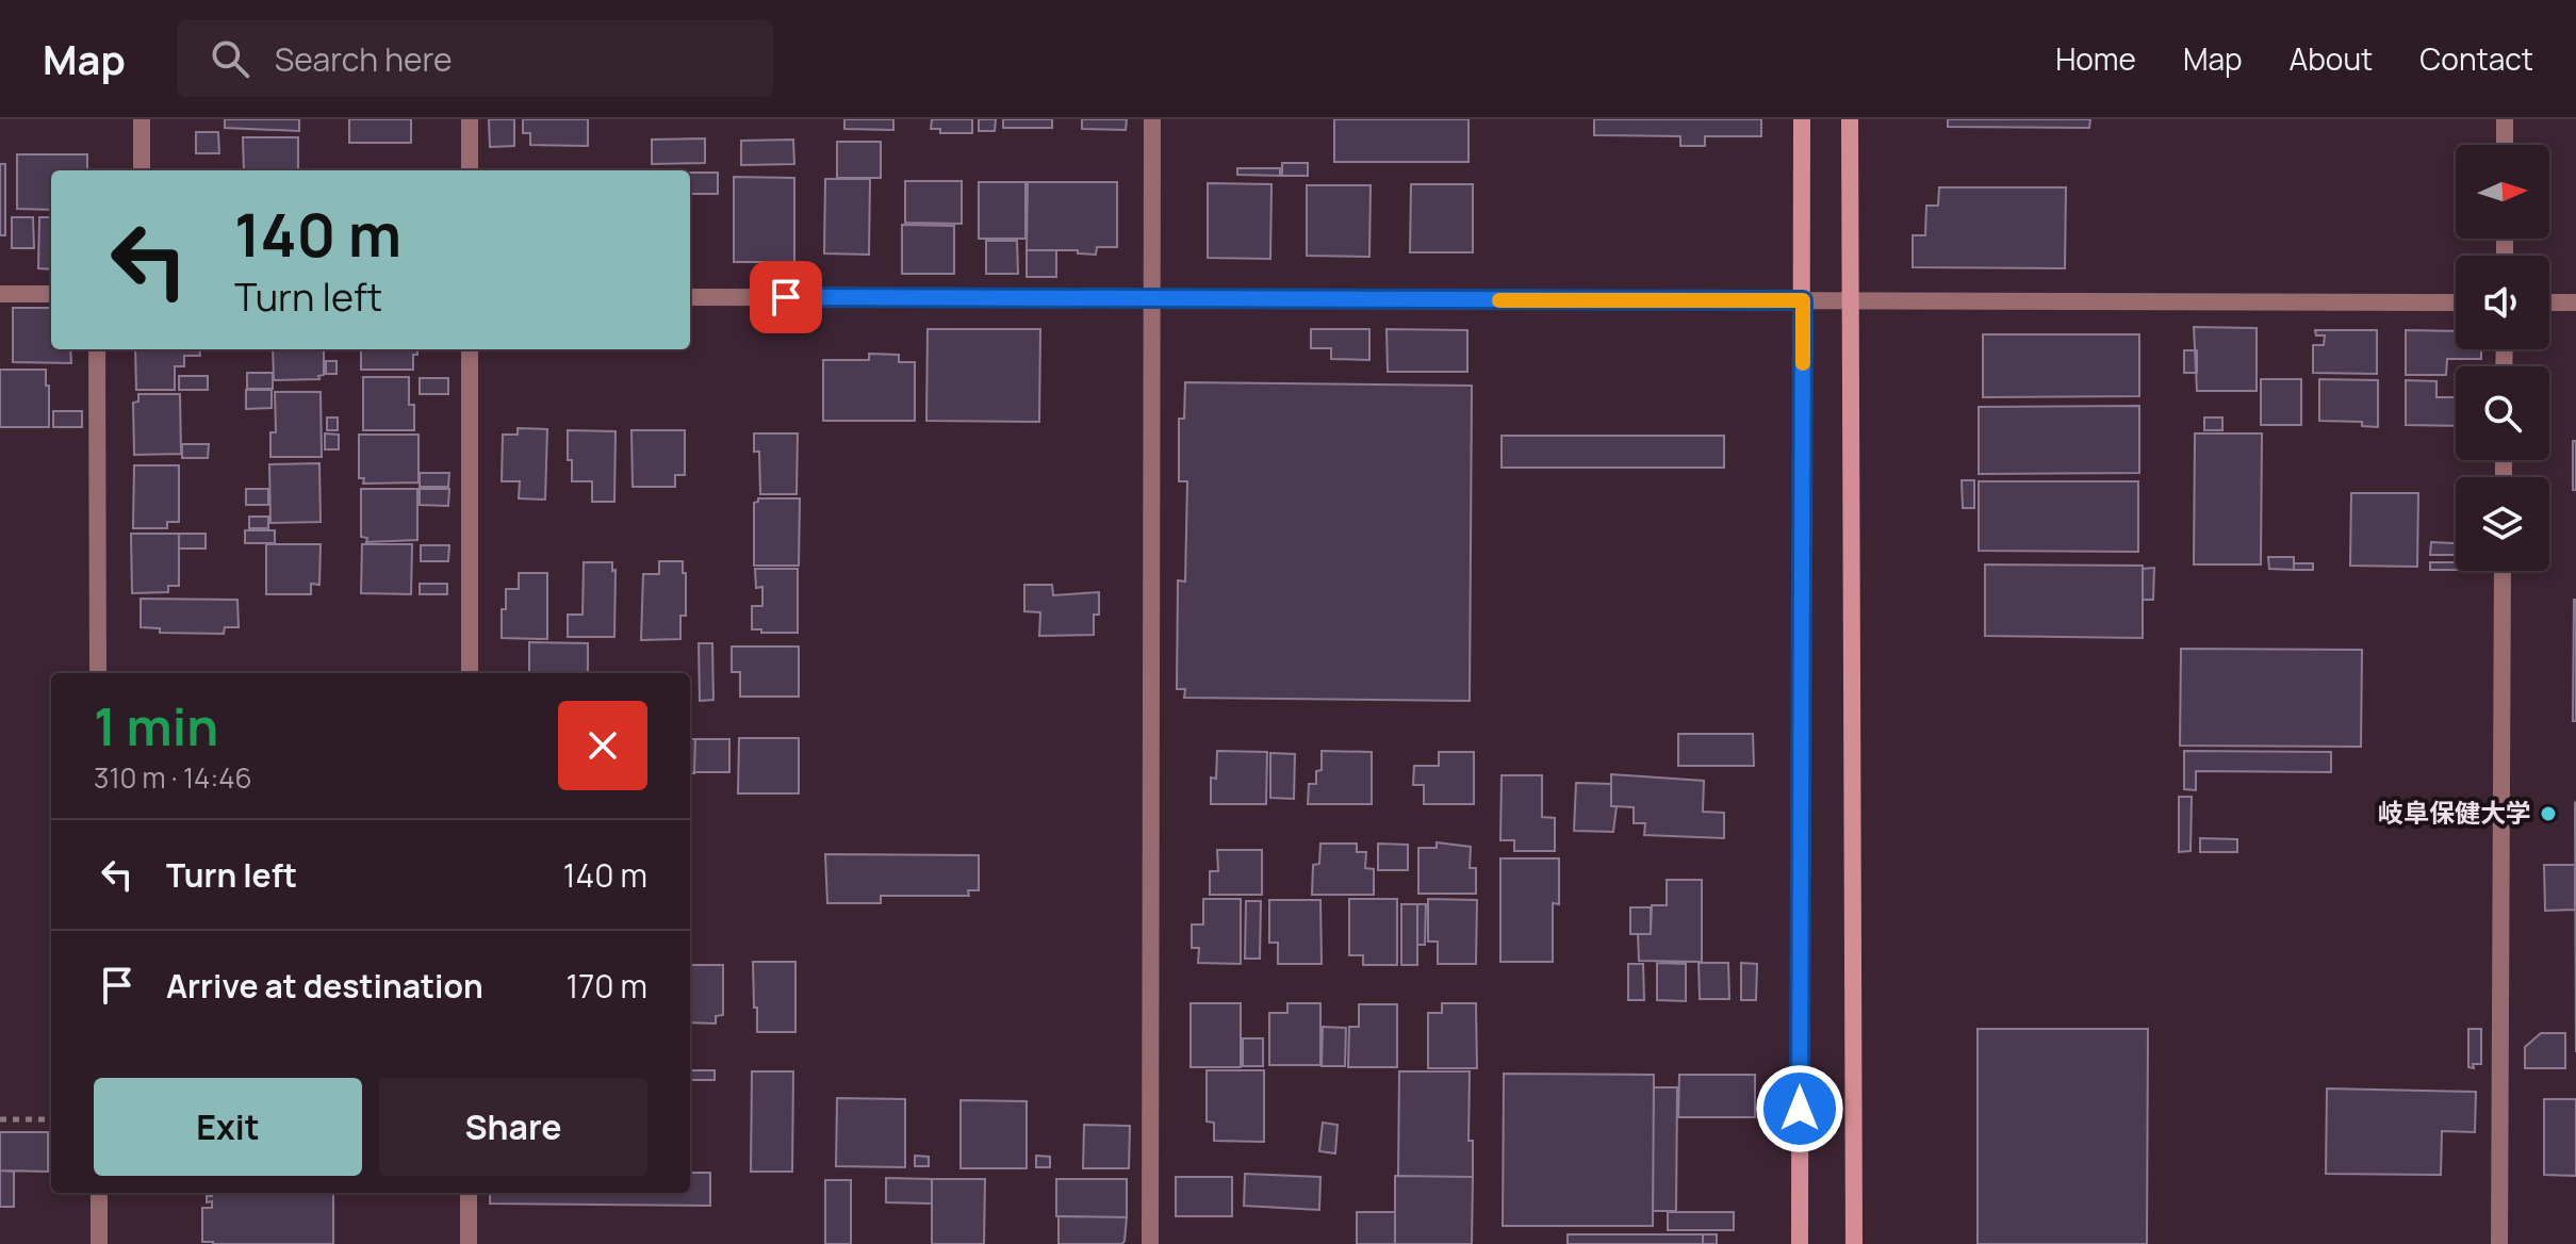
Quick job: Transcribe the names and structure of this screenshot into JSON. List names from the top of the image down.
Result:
{
  "places": ["岐阜保健大学"],
  "north": "right",
  "page": {
    "header": "Map",
    "search": "Search here",
    "nav": [
      "Home",
      "Map",
      "About",
      "Contact"
    ],
    "turn": ["140 m", "Turn left"],
    "heading": ["1 min", "310 m · 14:46"],
    "list": [
      {
        "name": "Turn left",
        "value": "140 m"
      },
      {
        "name": "Arrive at destination",
        "value": "170 m"
      }
    ],
    "buttons": ["Exit", "Share"]
  }
}
